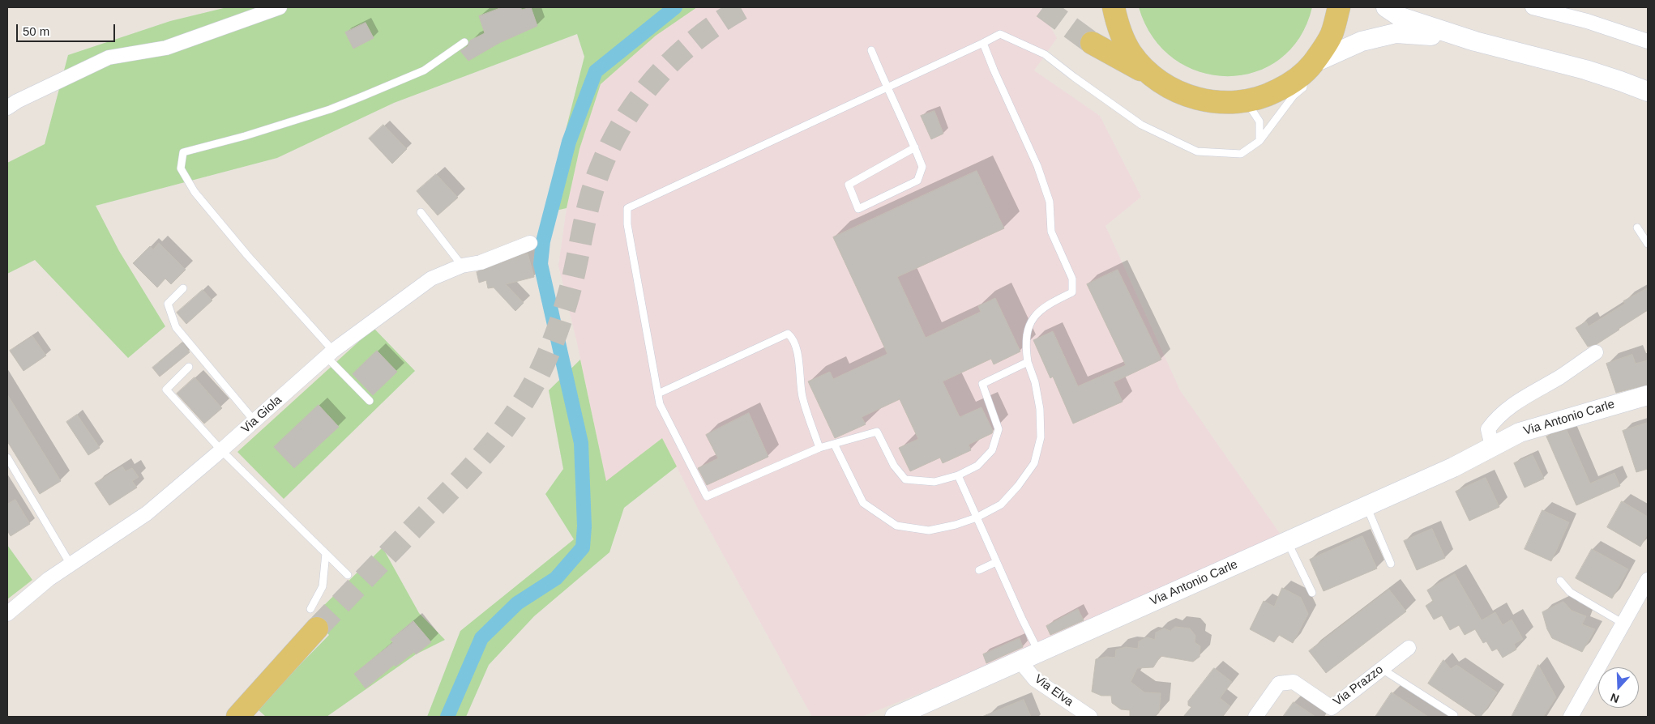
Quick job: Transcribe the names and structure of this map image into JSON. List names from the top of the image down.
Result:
{
  "streets": {
    "street": [
      "Via Giola",
      "Via Antonio Carle",
      "Via Prazzo",
      "Via Elva"
    ]
  },
  "crossings": [
    ["Via Antonio Carle", "Via Elva"]
  ],
  "scale_bar": "50 m",
  "north": "bottom"
}
